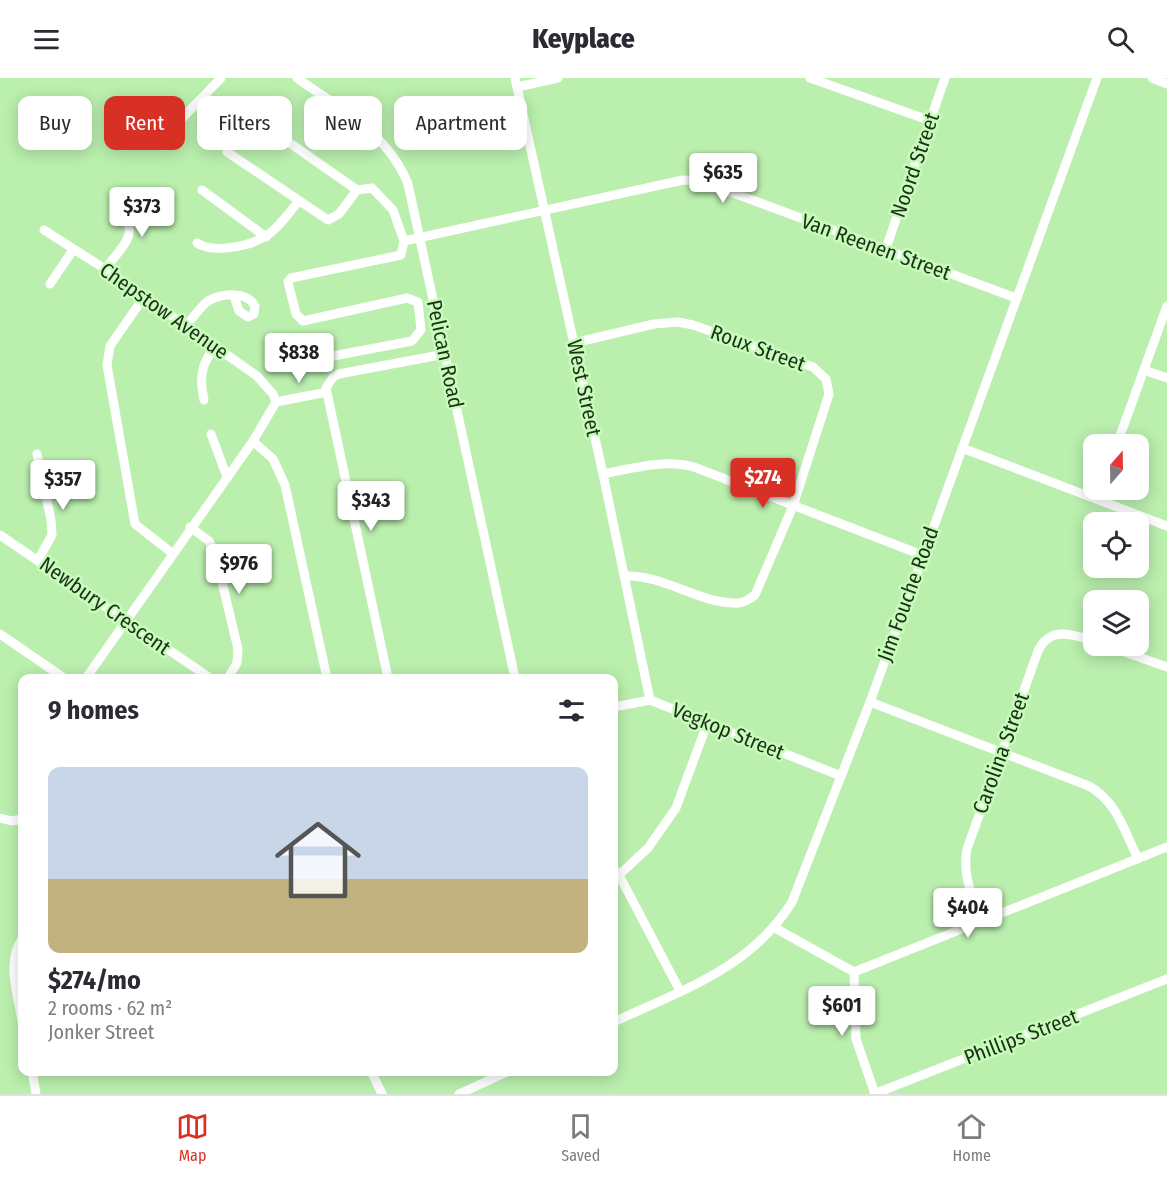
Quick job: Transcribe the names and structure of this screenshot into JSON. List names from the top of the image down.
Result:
{
  "streets": {
    "street": [
      "Noord Street",
      "Van Reenen Street",
      "Chepstow Avenue",
      "Roux Street",
      "Pelican Road",
      "West Street",
      "Jim Fouche Road",
      "Newbury Crescent",
      "Vegkop Street",
      "Carolina Street",
      "Phillips Street"
    ]
  },
  "crossings": [
    ["Noord Street", "Van Reenen Street"],
    ["Van Reenen Street", "Pelican Road"],
    ["Van Reenen Street", "West Street"],
    ["Van Reenen Street", "Jim Fouche Road"],
    ["Roux Street", "West Street"],
    ["West Street", "Vegkop Street"],
    ["Jim Fouche Road", "Vegkop Street"]
  ],
  "north": "top",
  "page": {
    "header": "Keyplace",
    "chip": [
      "Buy",
      "Rent",
      "Filters",
      "New",
      "Apartment"
    ],
    "price": [
      "$635",
      "$373",
      "$838",
      "$274",
      "$357",
      "$343",
      "$976",
      "$404",
      "$601"
    ],
    "heading": "9 homes",
    "list": [
      {
        "name": "$274/mo",
        "note": "2 rooms · 62 m² · Jonker Street"
      }
    ],
    "tabs": ["Map", "Saved", "Home"]
  }
}
